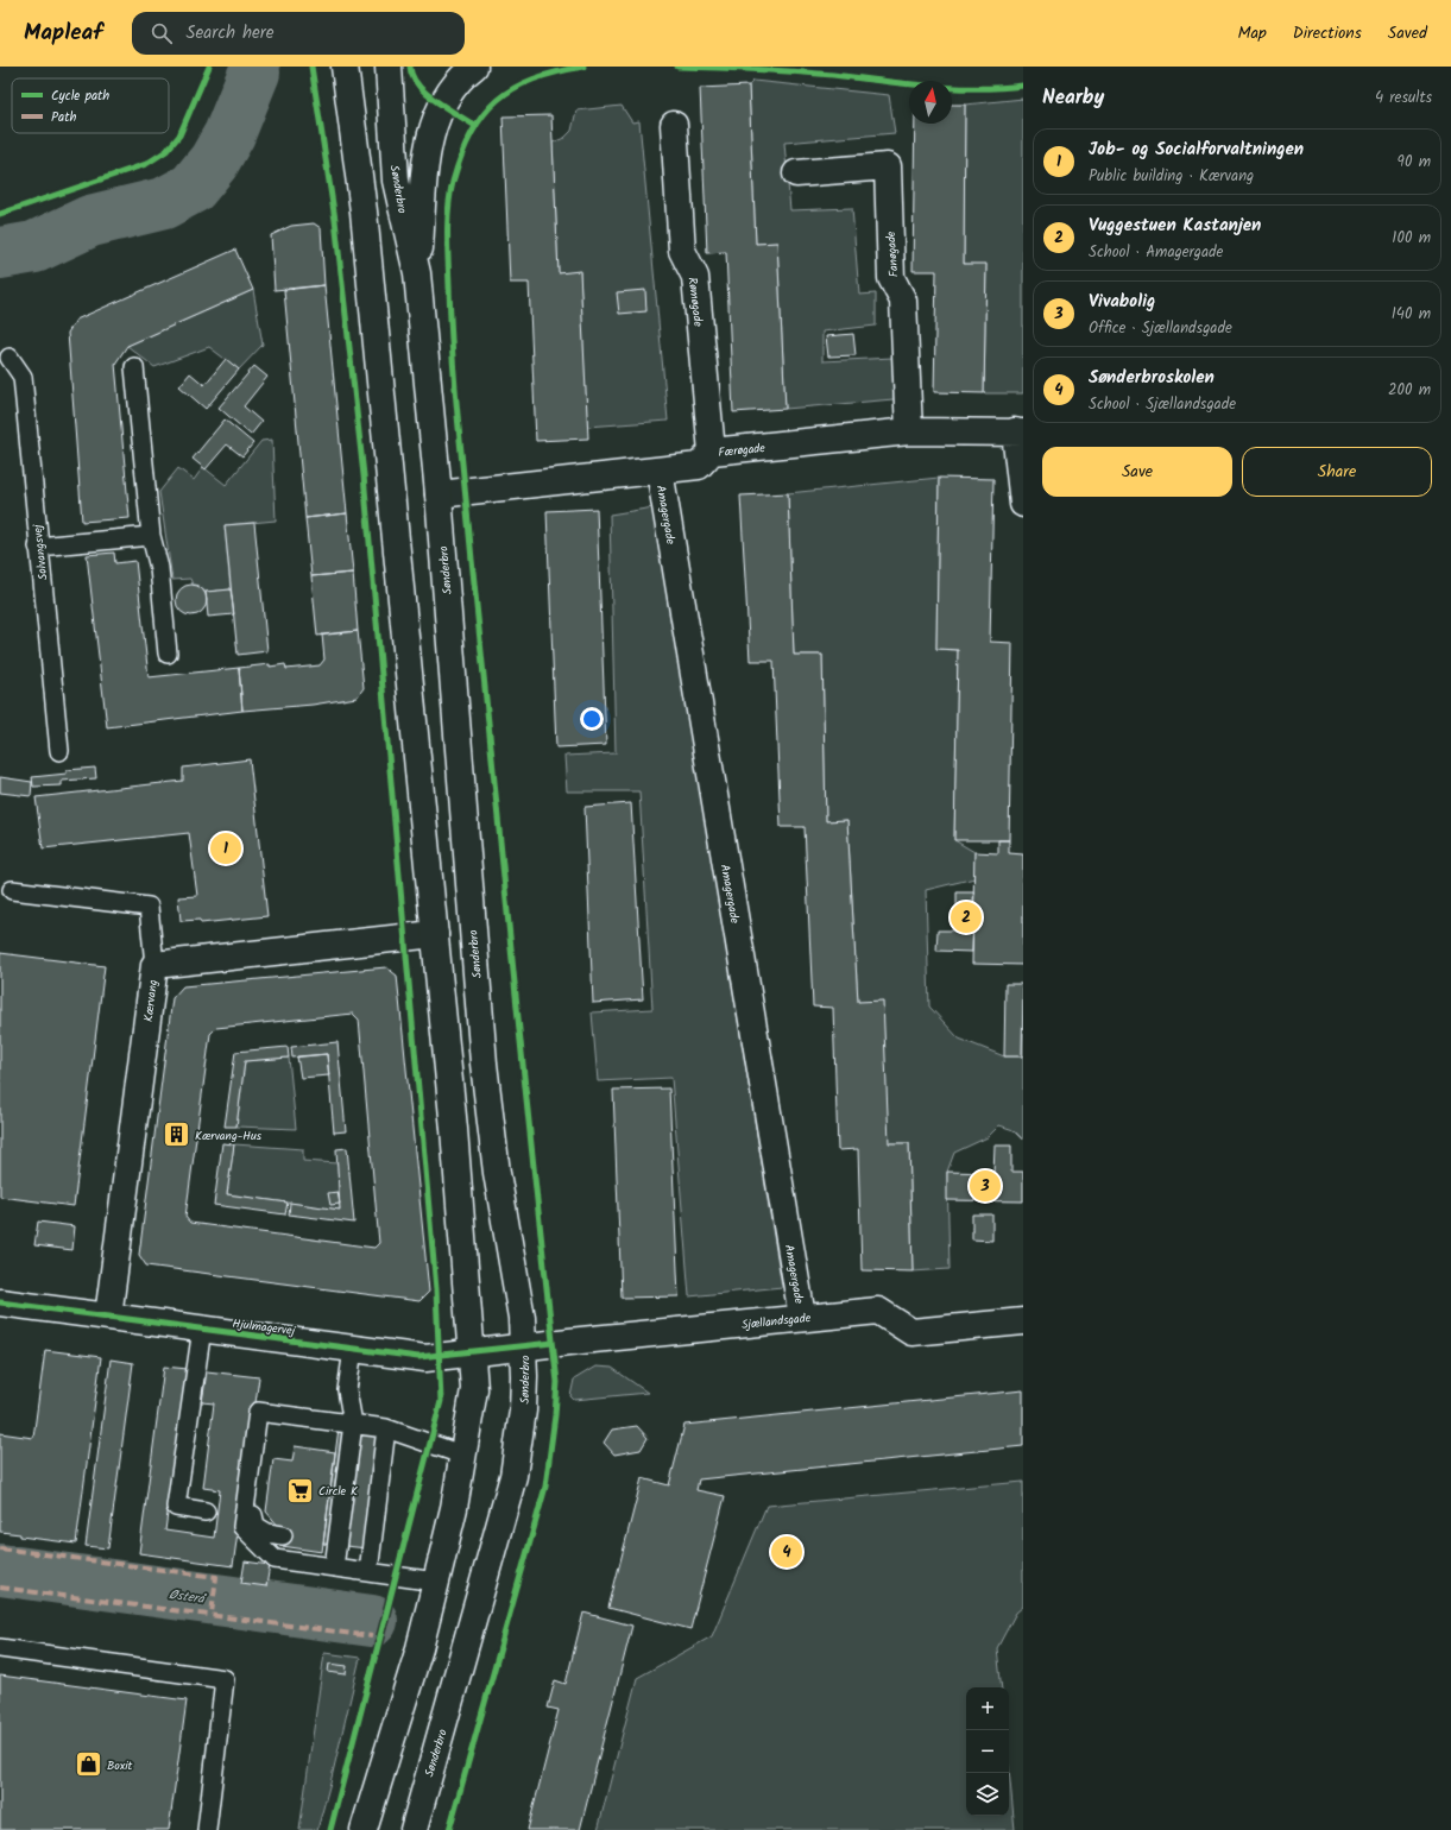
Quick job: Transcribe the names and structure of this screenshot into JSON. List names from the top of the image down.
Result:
{
  "streets": {
    "street": [
      "Sønderbro",
      "Fanøgade",
      "Rømøgade",
      "Færøgade",
      "Amagergade",
      "Kærvang",
      "Sjællandsgade",
      "Hjulmagervej"
    ],
    "lane": ["Solvangsvej"]
  },
  "crossings": [
    ["Sønderbro", "Færøgade"],
    ["Sønderbro", "Sjællandsgade"],
    ["Sønderbro", "Hjulmagervej"],
    ["Fanøgade", "Færøgade"],
    ["Rømøgade", "Færøgade"],
    ["Færøgade", "Amagergade"],
    ["Amagergade", "Sjællandsgade"],
    ["Kærvang", "Hjulmagervej"],
    ["Sjællandsgade", "Hjulmagervej"]
  ],
  "water": ["Østerå"],
  "places": {
    "building": ["Kærvang-Hus"],
    "supermarket": ["Circle K"],
    "shop": ["Boxit"]
  },
  "legend": ["Cycle path", "Path"],
  "north": "top",
  "page": {
    "header": "Mapleaf",
    "search": "Search here",
    "nav": ["Map", "Directions", "Saved"],
    "heading": ["Nearby", "4 results"],
    "list": [
      {
        "mark": "1",
        "name": "Job- og Socialforvaltningen",
        "note": "Public building · Kærvang",
        "value": "90 m"
      },
      {
        "mark": "2",
        "name": "Vuggestuen Kastanjen",
        "note": "School · Amagergade",
        "value": "100 m"
      },
      {
        "mark": "3",
        "name": "Vivabolig",
        "note": "Office · Sjællandsgade",
        "value": "140 m"
      },
      {
        "mark": "4",
        "name": "Sønderbroskolen",
        "note": "School · Sjællandsgade",
        "value": "200 m"
      }
    ],
    "buttons": ["Save", "Share"],
    "pins": [
      "1",
      "2",
      "3",
      "4"
    ],
    "map_buttons": ["+", "−"]
  }
}
